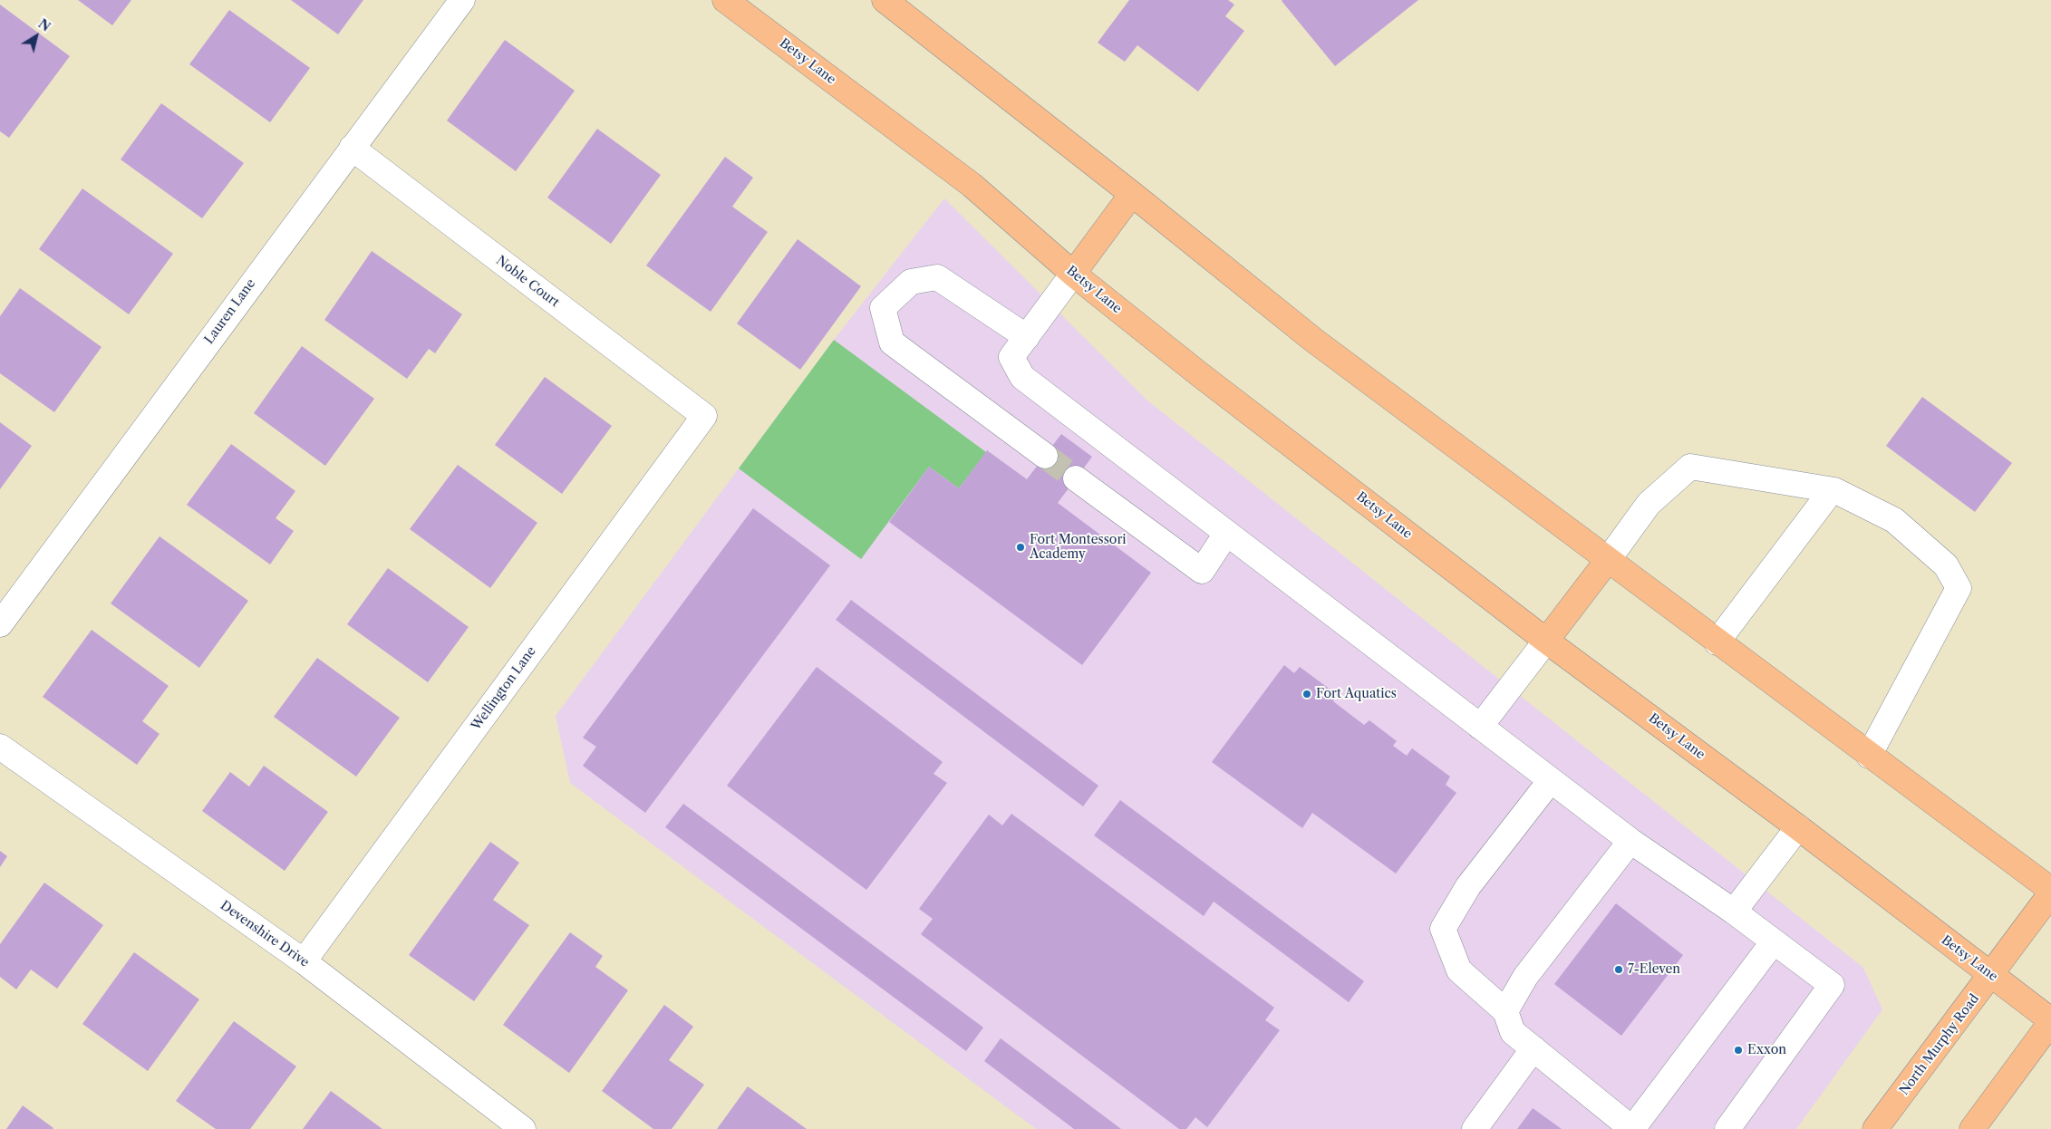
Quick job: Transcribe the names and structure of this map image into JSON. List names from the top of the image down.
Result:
{
  "streets": {
    "main road": ["Betsy Lane", "North Murphy Road"],
    "street": [
      "Noble Court",
      "Lauren Lane",
      "Wellington Lane",
      "Devenshire Drive"
    ]
  },
  "crossings": [
    ["Betsy Lane", "North Murphy Road"],
    ["Noble Court", "Lauren Lane"],
    ["Noble Court", "Wellington Lane"],
    ["Wellington Lane", "Devenshire Drive"]
  ],
  "places": [
    "Fort Montessori Academy",
    "Fort Aquatics",
    "7-Eleven",
    "Exxon"
  ],
  "north": "top right"
}
